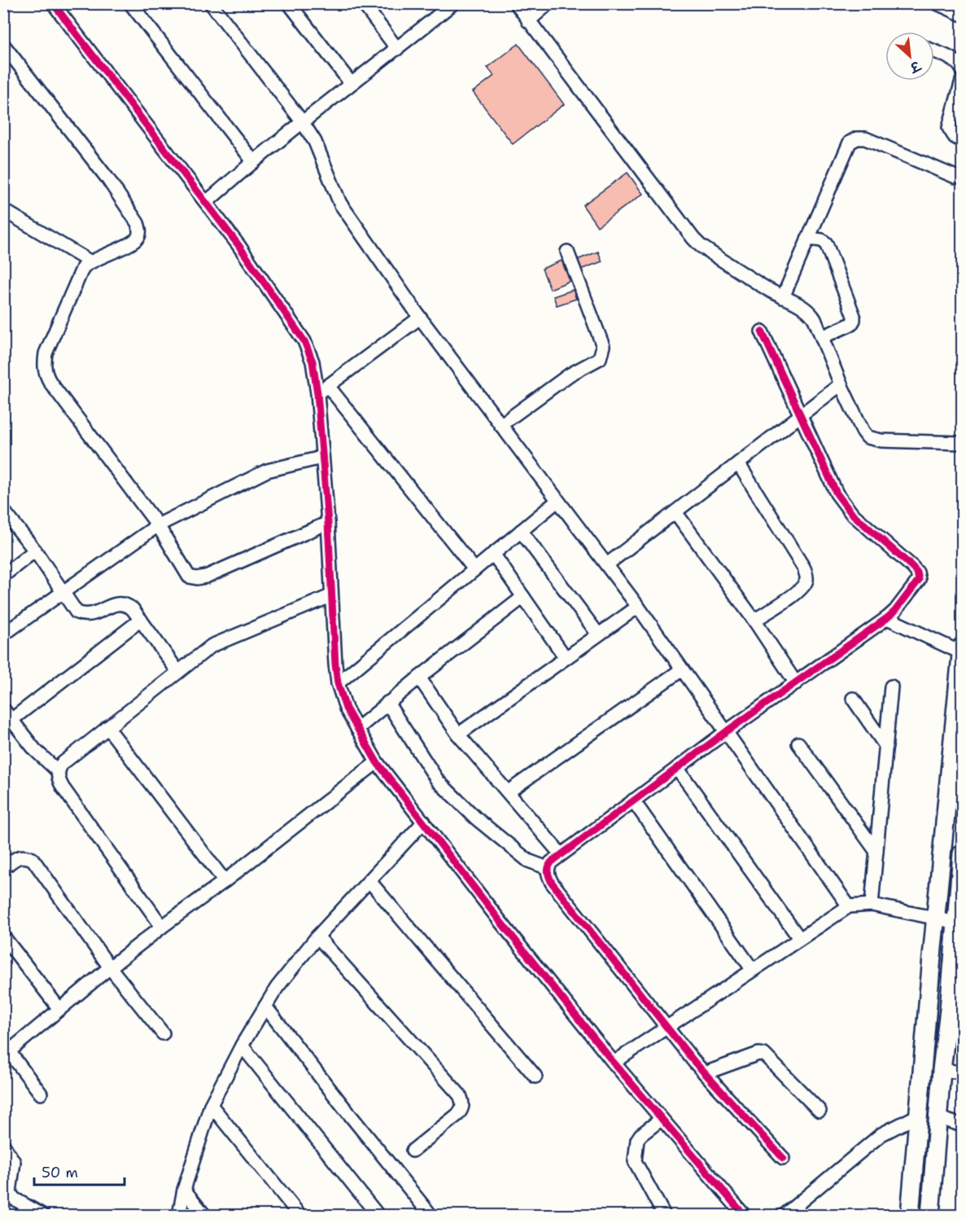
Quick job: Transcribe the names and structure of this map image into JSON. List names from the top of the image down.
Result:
{
  "scale_bar": "50 m",
  "north": "bottom right"
}
